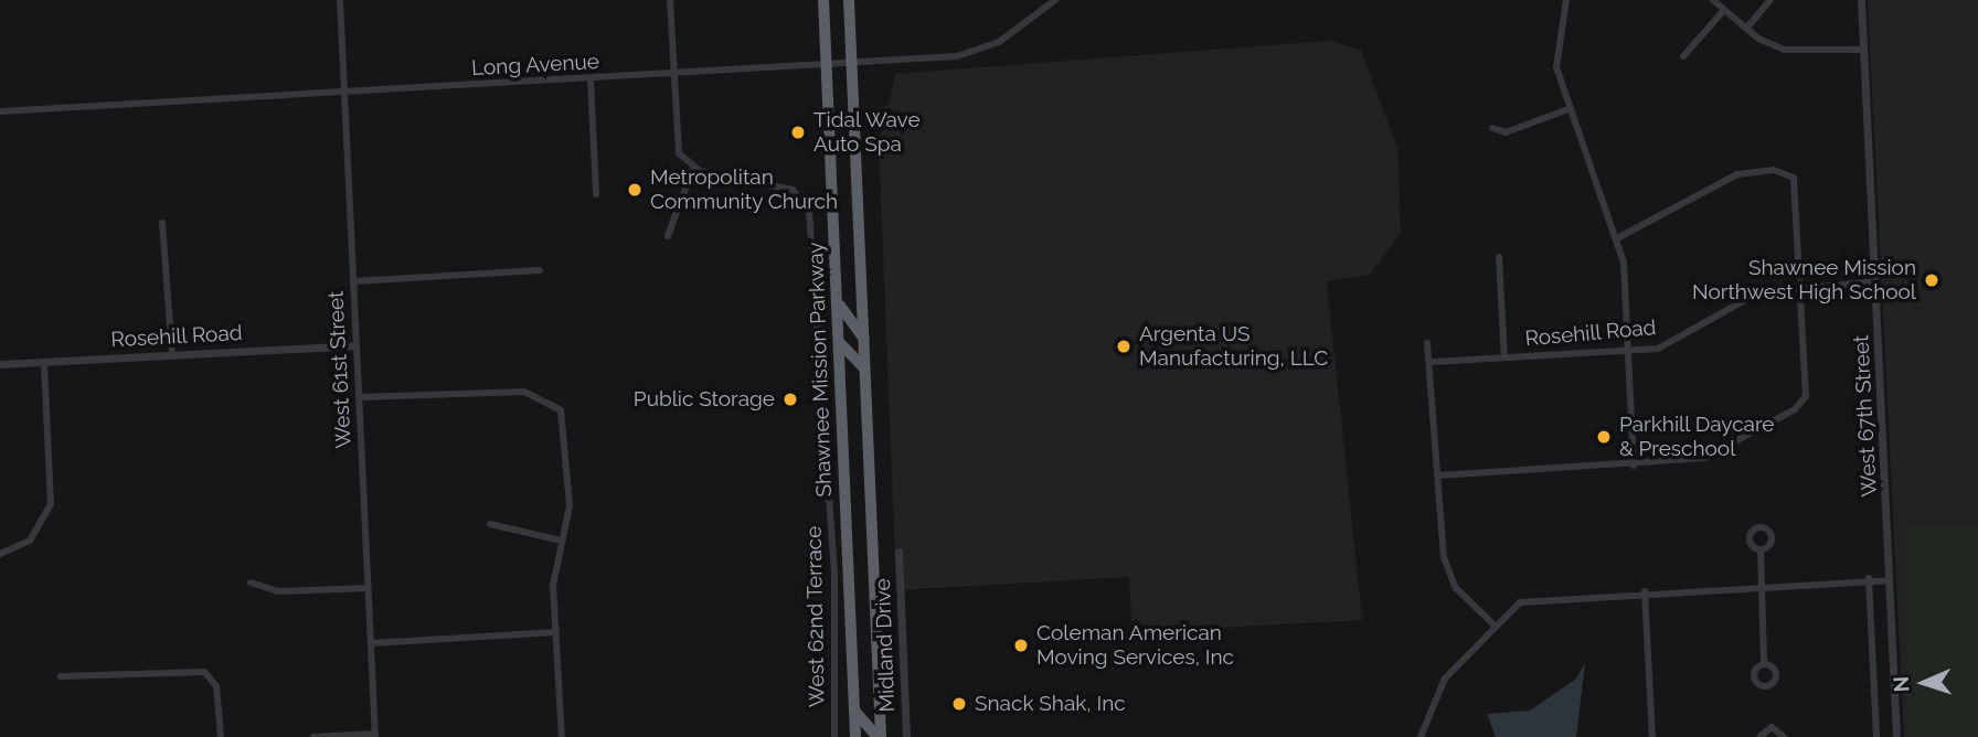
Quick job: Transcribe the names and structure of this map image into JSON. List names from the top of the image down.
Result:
{
  "streets": {
    "highway": ["Shawnee Mission Parkway"],
    "street": [
      "Long Avenue",
      "Rosehill Road",
      "West 61st Street",
      "West 67th Street",
      "West 62nd Terrace",
      "Midland Drive"
    ]
  },
  "crossings": [
    ["Long Avenue", "West 61st Street"],
    ["Long Avenue", "Shawnee Mission Parkway"],
    ["Rosehill Road", "West 61st Street"],
    ["Rosehill Road", "West 67th Street"]
  ],
  "places": [
    "Tidal Wave Auto Spa",
    "Metropolitan Community Church",
    "Shawnee Mission Northwest High School",
    "Argenta US Manufacturing, LLC",
    "Public Storage",
    "Parkhill Daycare & Preschool",
    "Coleman American Moving Services, Inc",
    "Snack Shak, Inc"
  ],
  "north": "left"
}
